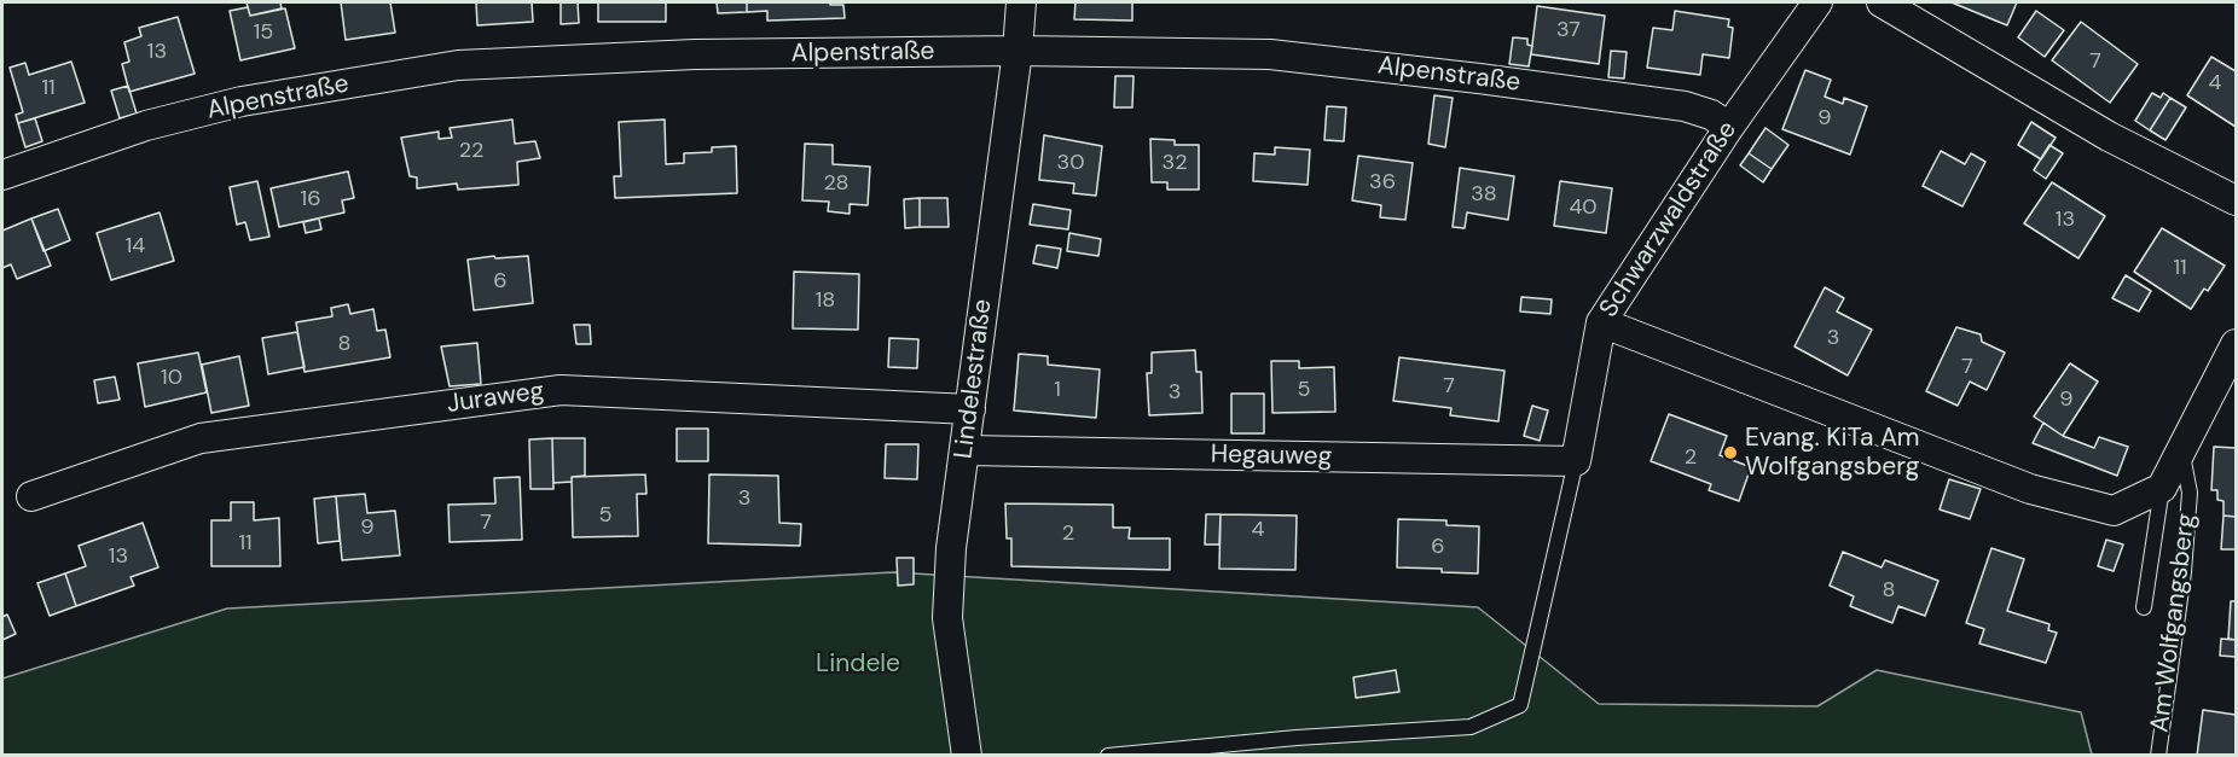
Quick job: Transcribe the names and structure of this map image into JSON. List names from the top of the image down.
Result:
{
  "streets": {
    "street": [
      "Alpenstraße",
      "Schwarzwaldstraße",
      "Lindelestraße",
      "Juraweg",
      "Hegauweg",
      "Am Wolfgangsberg"
    ]
  },
  "crossings": [
    ["Alpenstraße", "Schwarzwaldstraße"],
    ["Alpenstraße", "Lindelestraße"],
    ["Schwarzwaldstraße", "Hegauweg"],
    ["Schwarzwaldstraße", "Am Wolfgangsberg"],
    ["Lindelestraße", "Juraweg"],
    ["Lindelestraße", "Hegauweg"]
  ],
  "parks": ["Lindele"],
  "places": ["Evang. KiTa Am Wolfgangsberg"],
  "house_numbers": [
    "37",
    "15",
    "13",
    "7",
    "4",
    "11",
    "9",
    "22",
    "30",
    "32",
    "36",
    "28",
    "38",
    "16",
    "40",
    "13",
    "14",
    "11",
    "6",
    "18",
    "3",
    "8",
    "7",
    "10",
    "7",
    "1",
    "5",
    "3",
    "9",
    "2",
    "3",
    "5",
    "7",
    "9",
    "4",
    "2",
    "11",
    "6",
    "13",
    "8"
  ]
}
